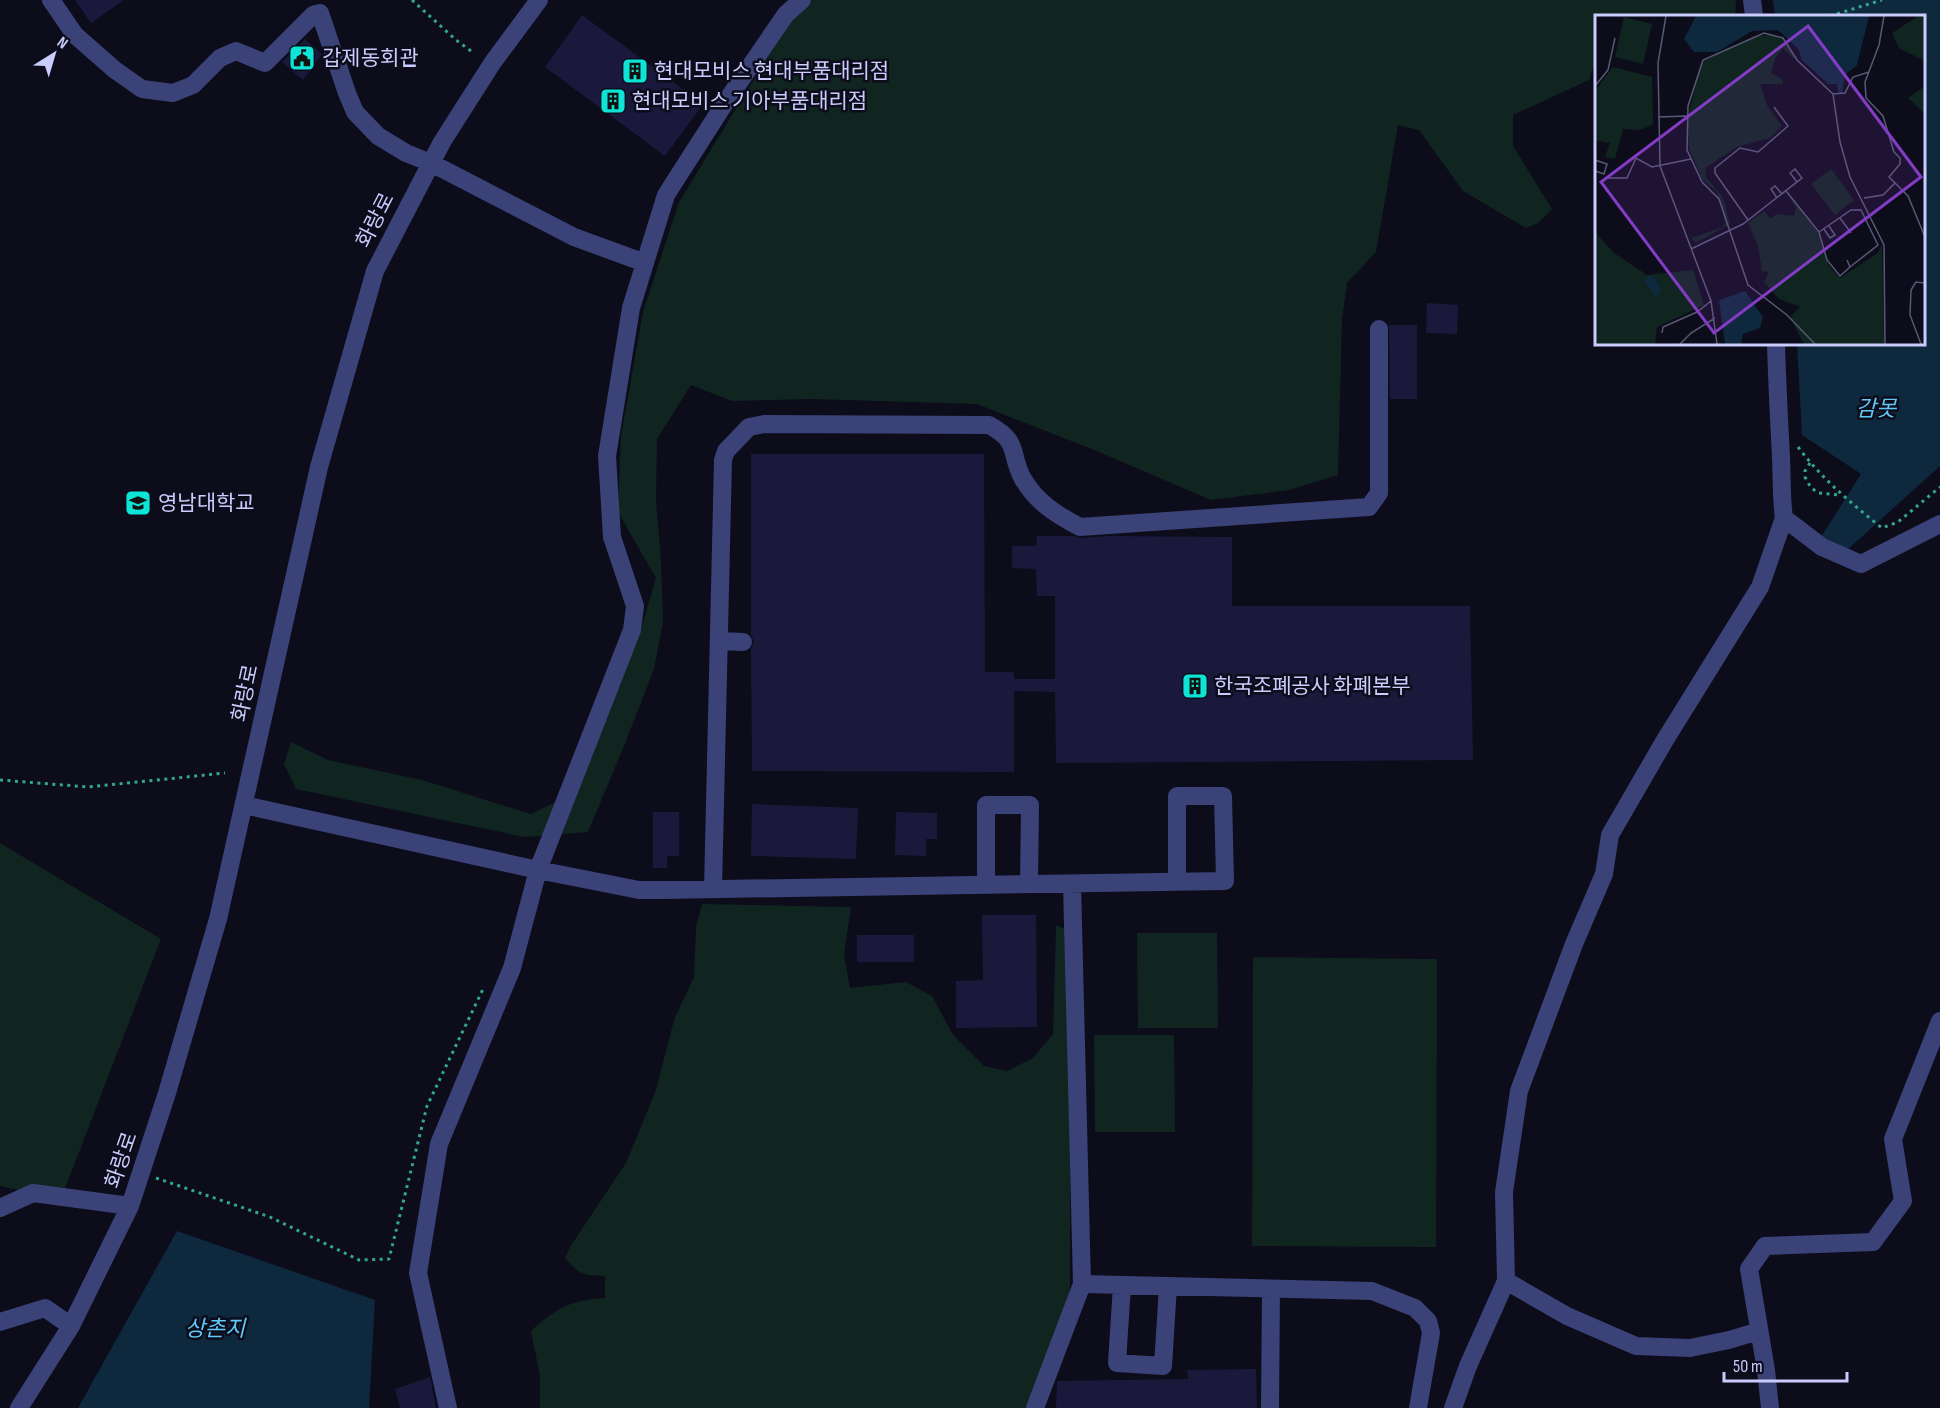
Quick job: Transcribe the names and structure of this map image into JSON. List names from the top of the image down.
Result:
{
  "streets": {
    "street": ["화랑로"]
  },
  "water": ["감못", "상촌지"],
  "places": {
    "public building": ["갑제동회관"],
    "building": ["현대모비스 현대부품대리점", "현대모비스 기아부품대리점", "한국조폐공사 화폐본부"],
    "school or university": ["영남대학교"]
  },
  "scale_bar": "50 m",
  "north": "top right"
}
